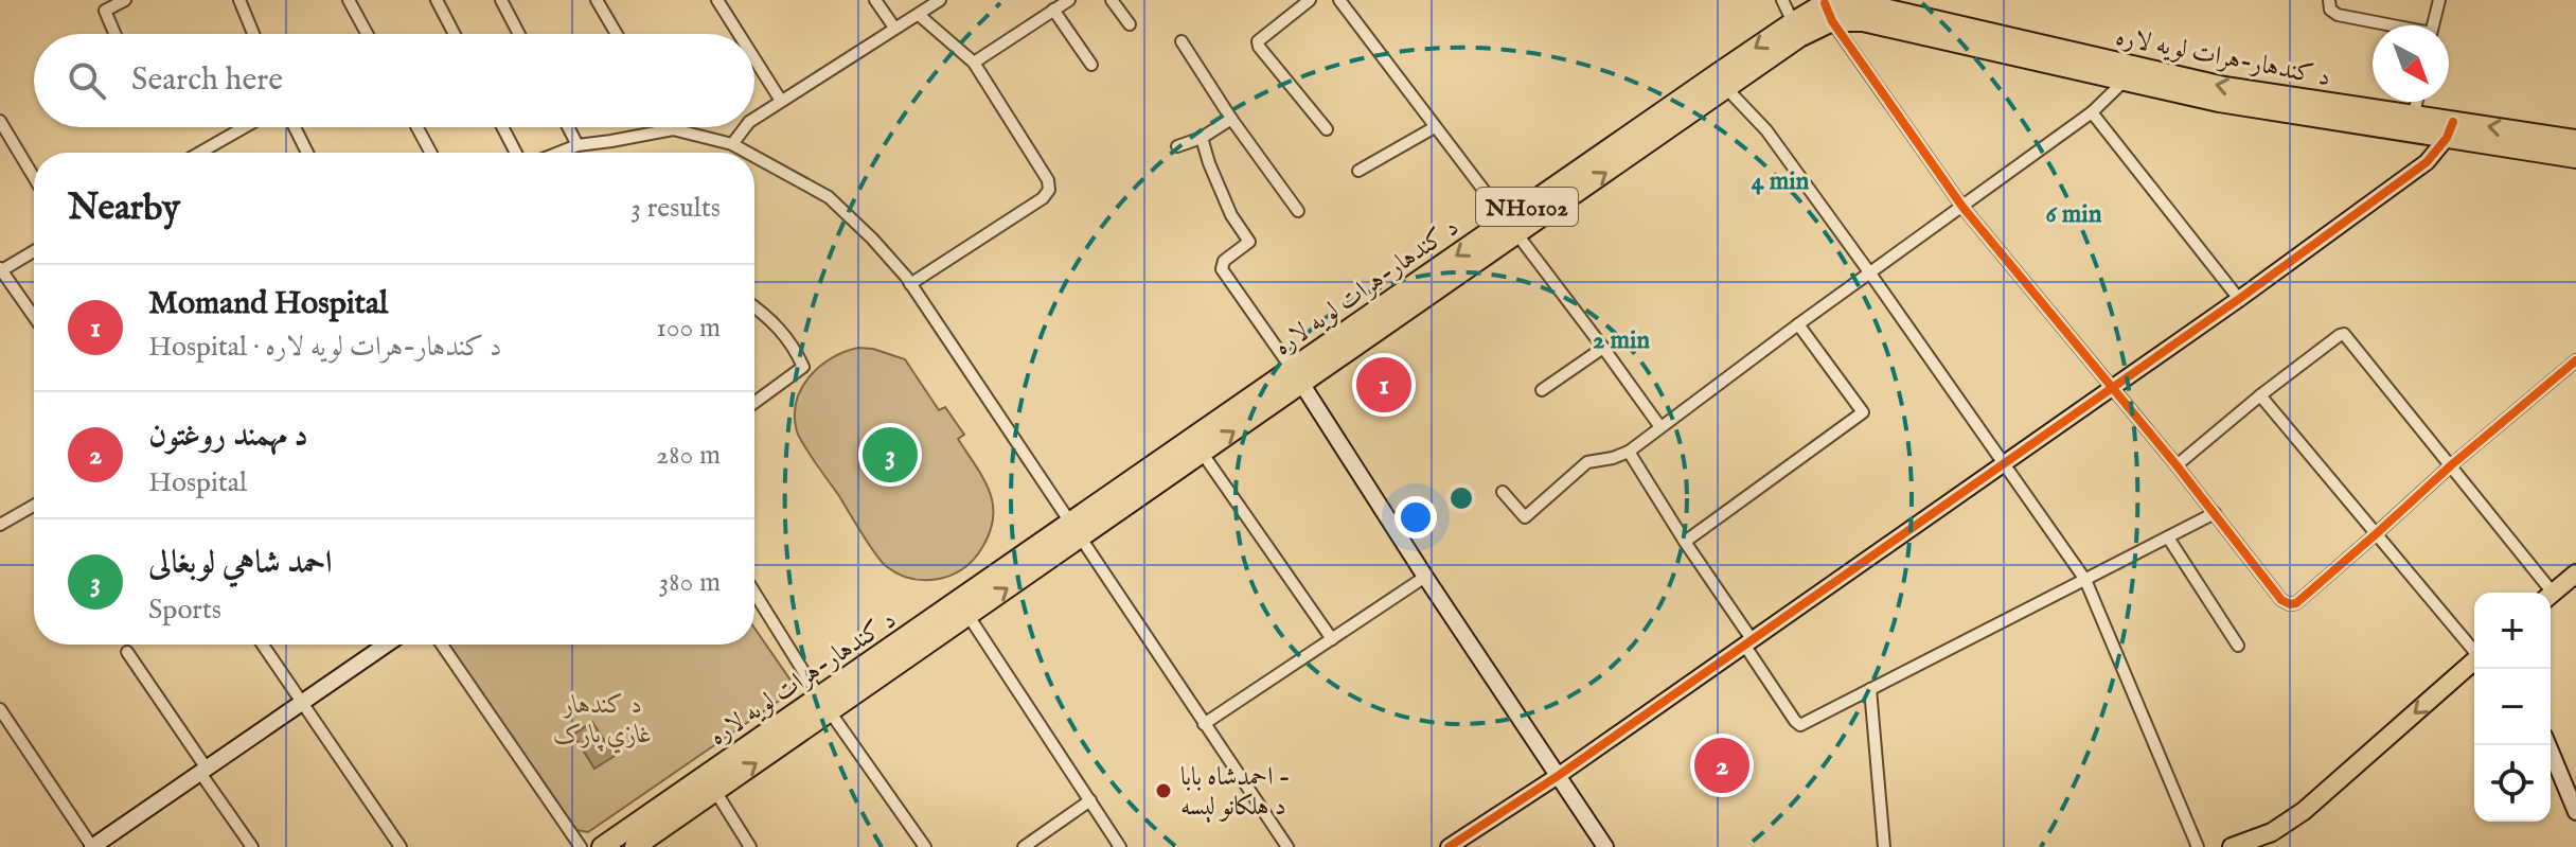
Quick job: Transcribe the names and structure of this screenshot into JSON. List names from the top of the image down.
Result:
{
  "streets": {
    "highway": ["د کندهار-هرات لويه لاره", "NH0102"]
  },
  "parks": ["د کندهار غازي پارک"],
  "places": ["احمدشاه بابا - د هلکانو لېسه"],
  "north": "bottom right",
  "page": {
    "search": "Search here",
    "heading": ["Nearby", "3 results"],
    "list": [
      {
        "mark": "1",
        "name": "Momand Hospital",
        "note": "Hospital · د کندهار-هرات لويه لاره",
        "value": "100 m"
      },
      {
        "mark": "2",
        "name": "د مهمند روغتون",
        "note": "Hospital",
        "value": "280 m"
      },
      {
        "mark": "3",
        "name": "احمد شاهي لوبغالی",
        "note": "Sports",
        "value": "380 m"
      }
    ],
    "pins": ["1", "3", "2"],
    "map_buttons": ["+", "−"]
  },
  "rings": ["4 min", "6 min", "2 min"]
}
